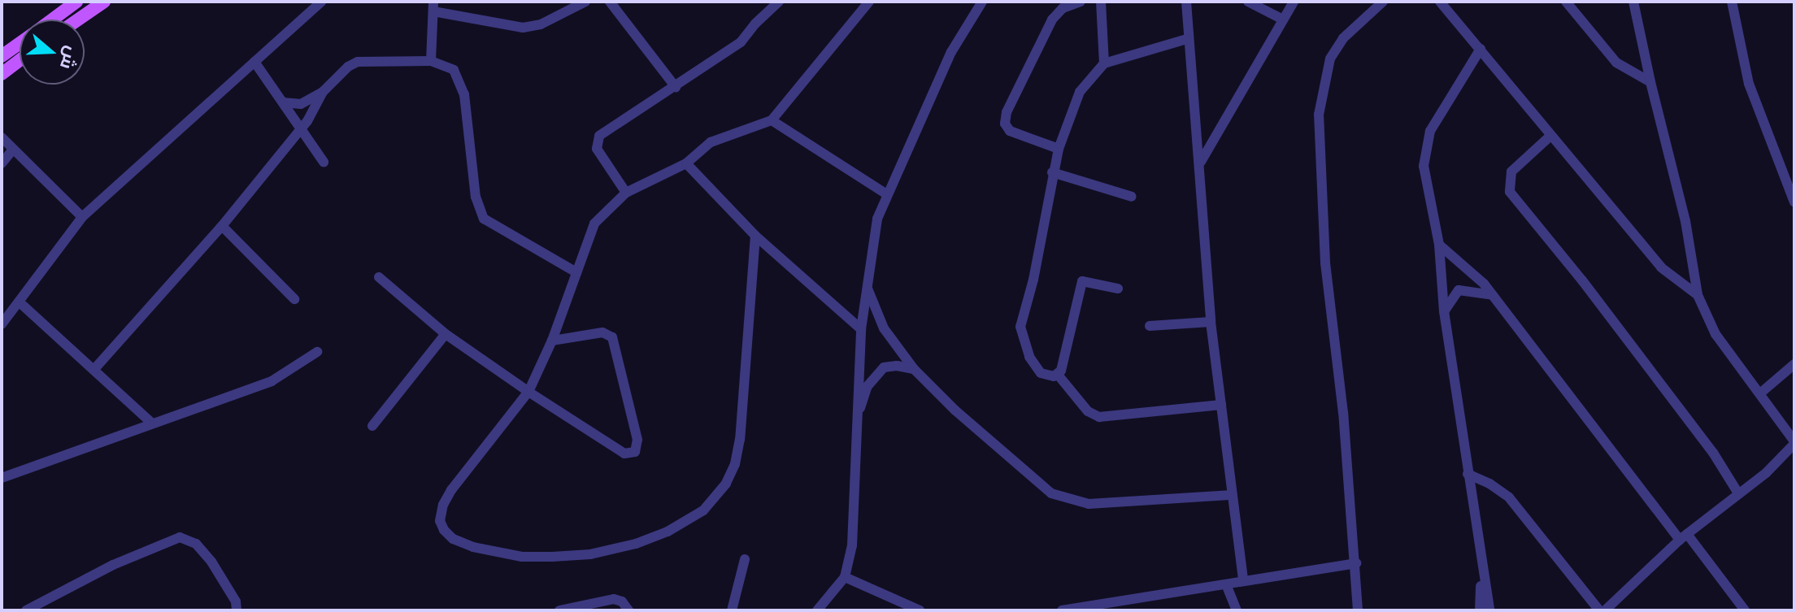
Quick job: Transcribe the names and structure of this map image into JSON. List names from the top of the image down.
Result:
{
  "north": "right"
}
